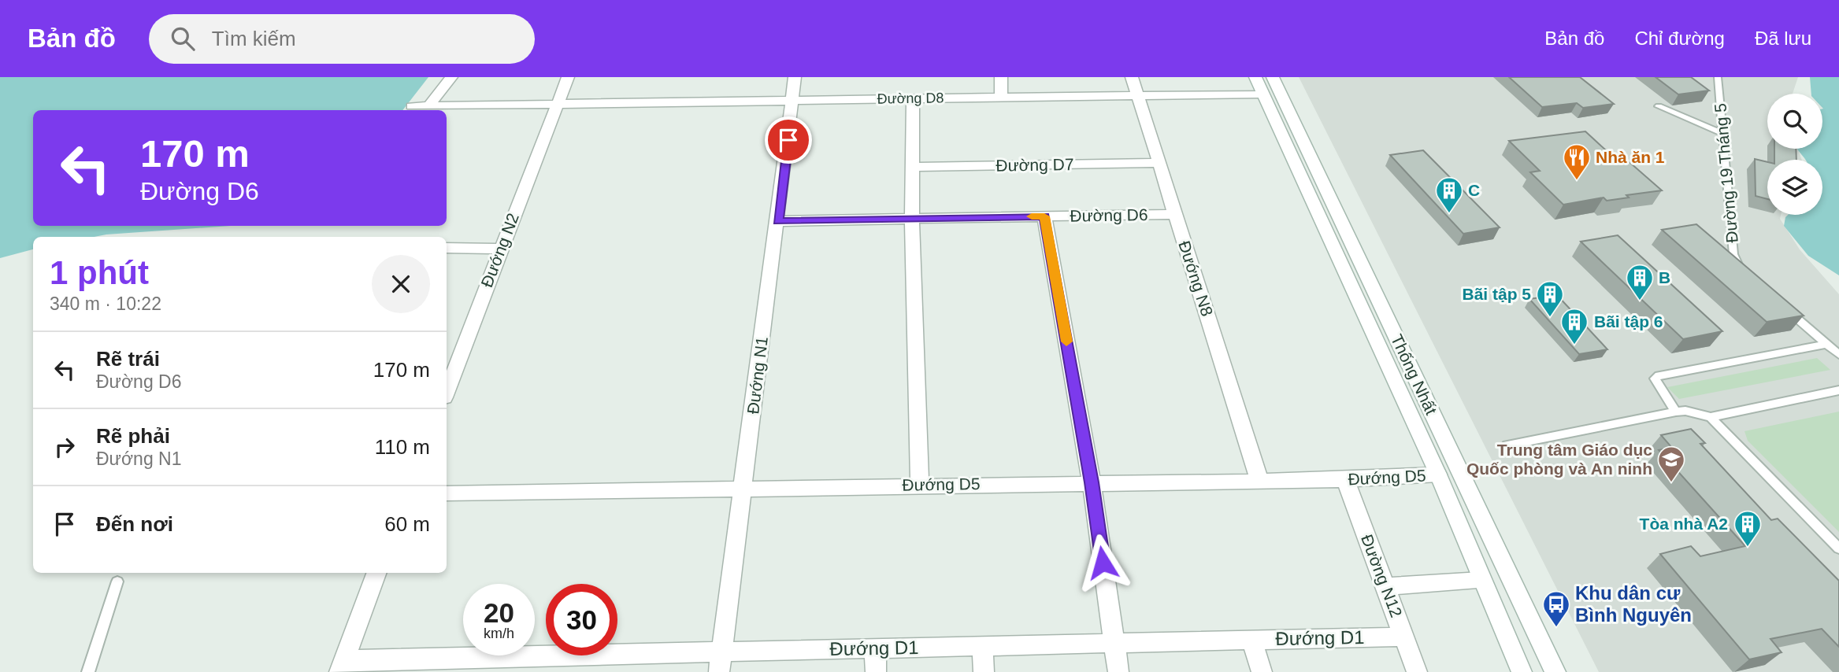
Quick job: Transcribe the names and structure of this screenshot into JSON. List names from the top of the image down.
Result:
{
  "streets": {
    "street": [
      "Đường D8",
      "Đường D7",
      "Đường D6",
      "Đướng N2",
      "Đướng N8",
      "Thống Nhất",
      "Đướng N1",
      "Đướng D5",
      "Đường N12",
      "Đướng D1"
    ],
    "lane": ["Đường 19 Tháng 5"]
  },
  "crossings": [
    ["Đường D8", "Đướng N2"],
    ["Đường D8", "Đướng N8"],
    ["Đường D8", "Thống Nhất"],
    ["Đường D8", "Đướng N1"],
    ["Đường D7", "Đướng N8"],
    ["Đường D6", "Đướng N8"],
    ["Đường D6", "Đướng N1"],
    ["Đướng N8", "Đướng D5"],
    ["Thống Nhất", "Đướng D5"],
    ["Đướng N1", "Đướng D5"],
    ["Đướng N1", "Đướng D1"],
    ["Đướng D5", "Đường N12"],
    ["Đường N12", "Đướng D1"]
  ],
  "places": {
    "restaurant": ["Nhà ăn 1"],
    "building": [
      "C",
      "B",
      "Bãi tập 5",
      "Bãi tập 6",
      "Tòa nhà A2"
    ],
    "school or university": ["Trung tâm Giáo dục Quốc phòng và An ninh"],
    "bus stop": ["Khu dân cư Bình Nguyên"]
  },
  "page": {
    "header": "Bản đồ",
    "search": "Tìm kiếm",
    "nav": ["Bản đồ", "Chỉ đường", "Đã lưu"],
    "turn": ["170 m", "Đường D6"],
    "heading": ["1 phút", "340 m · 10:22"],
    "list": [
      {
        "name": "Rẽ trái",
        "note": "Đường D6",
        "value": "170 m"
      },
      {
        "name": "Rẽ phải",
        "note": "Đướng N1",
        "value": "110 m"
      },
      {
        "name": "Đến nơi",
        "value": "60 m"
      }
    ],
    "speed": "20 km/h",
    "limit": "30"
  }
}
